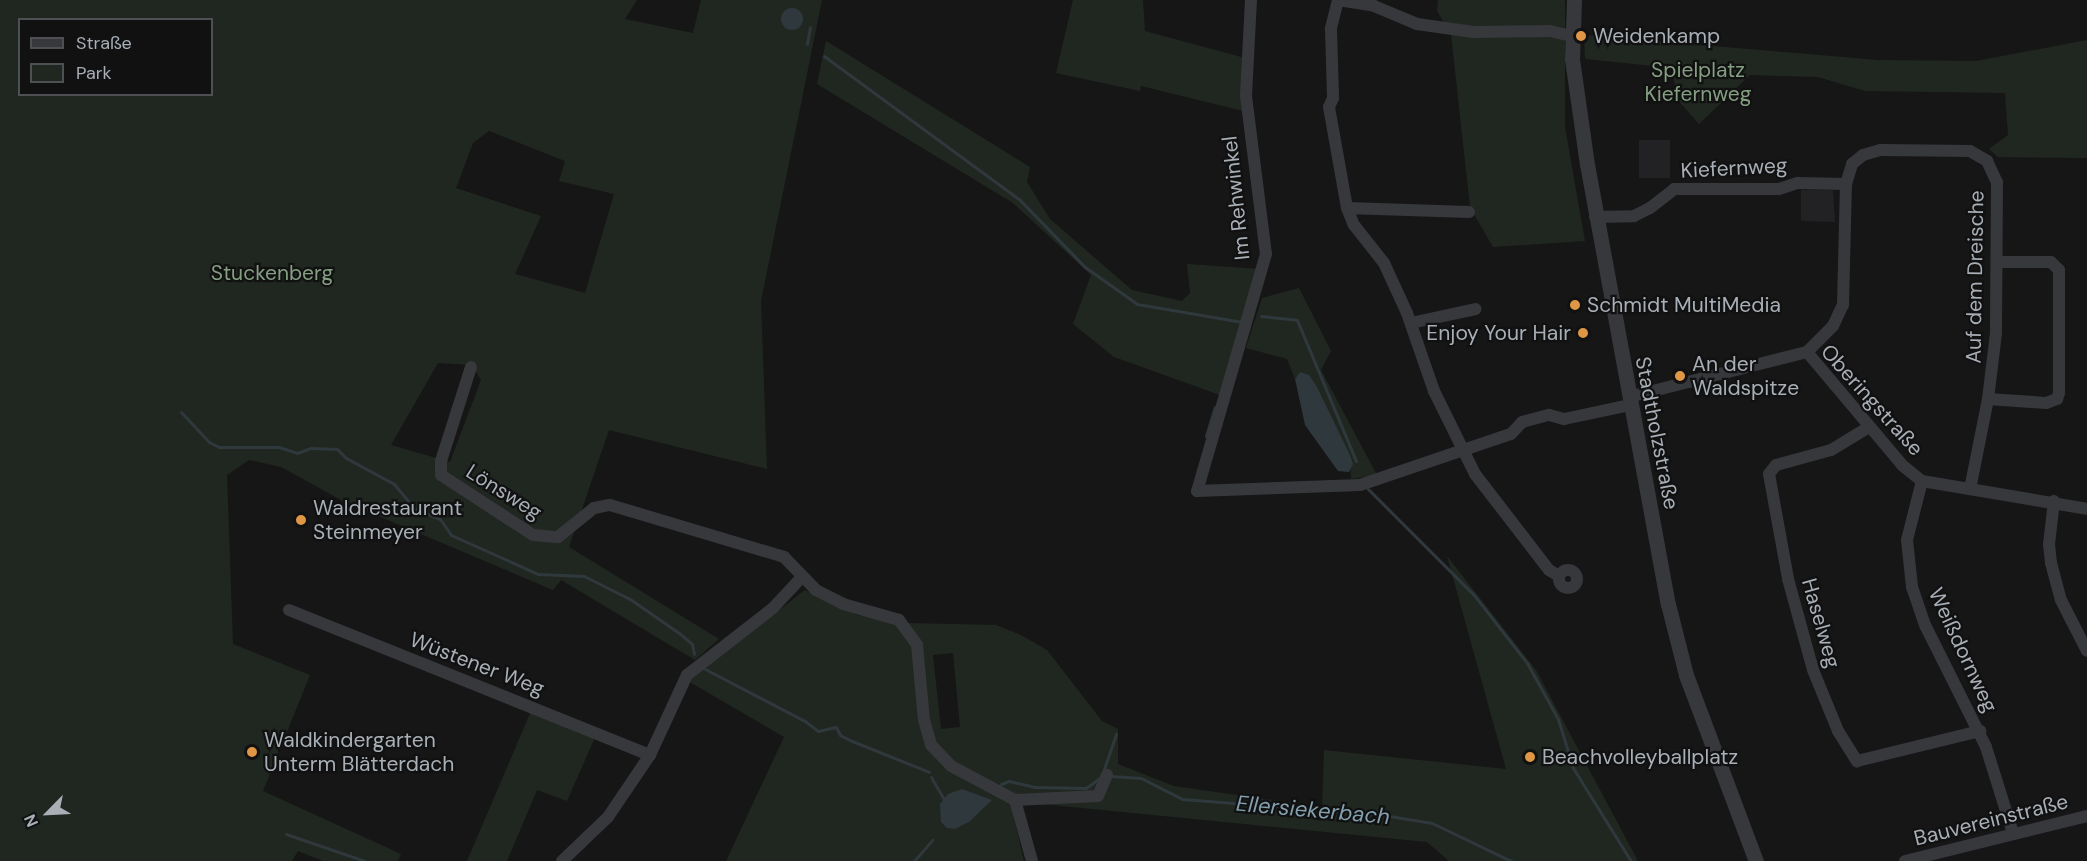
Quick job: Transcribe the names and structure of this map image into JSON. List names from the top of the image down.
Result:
{
  "streets": {
    "street": [
      "Kiefernweg",
      "Im Rehwinkel",
      "Auf dem Dreische",
      "Oberingstraße",
      "Stadtholzstraße",
      "Lönsweg",
      "Haselweg",
      "Weißdornweg",
      "Wüstener Weg",
      "Bauvereinstraße"
    ]
  },
  "crossings": [
    ["Kiefernweg", "Auf dem Dreische"],
    ["Kiefernweg", "Stadtholzstraße"],
    ["Auf dem Dreische", "Oberingstraße"],
    ["Oberingstraße", "Stadtholzstraße"],
    ["Oberingstraße", "Haselweg"],
    ["Oberingstraße", "Weißdornweg"],
    ["Haselweg", "Weißdornweg"],
    ["Weißdornweg", "Bauvereinstraße"]
  ],
  "water": ["Ellersiekerbach"],
  "parks": ["Spielplatz Kiefernweg", "Stuckenberg"],
  "places": [
    "Weidenkamp",
    "Schmidt MultiMedia",
    "Enjoy Your Hair",
    "An der Waldspitze",
    "Waldrestaurant Steinmeyer",
    "Waldkindergarten Unterm Blätterdach",
    "Beachvolleyballplatz"
  ],
  "legend": ["Straße", "Park"],
  "north": "bottom left"
}
